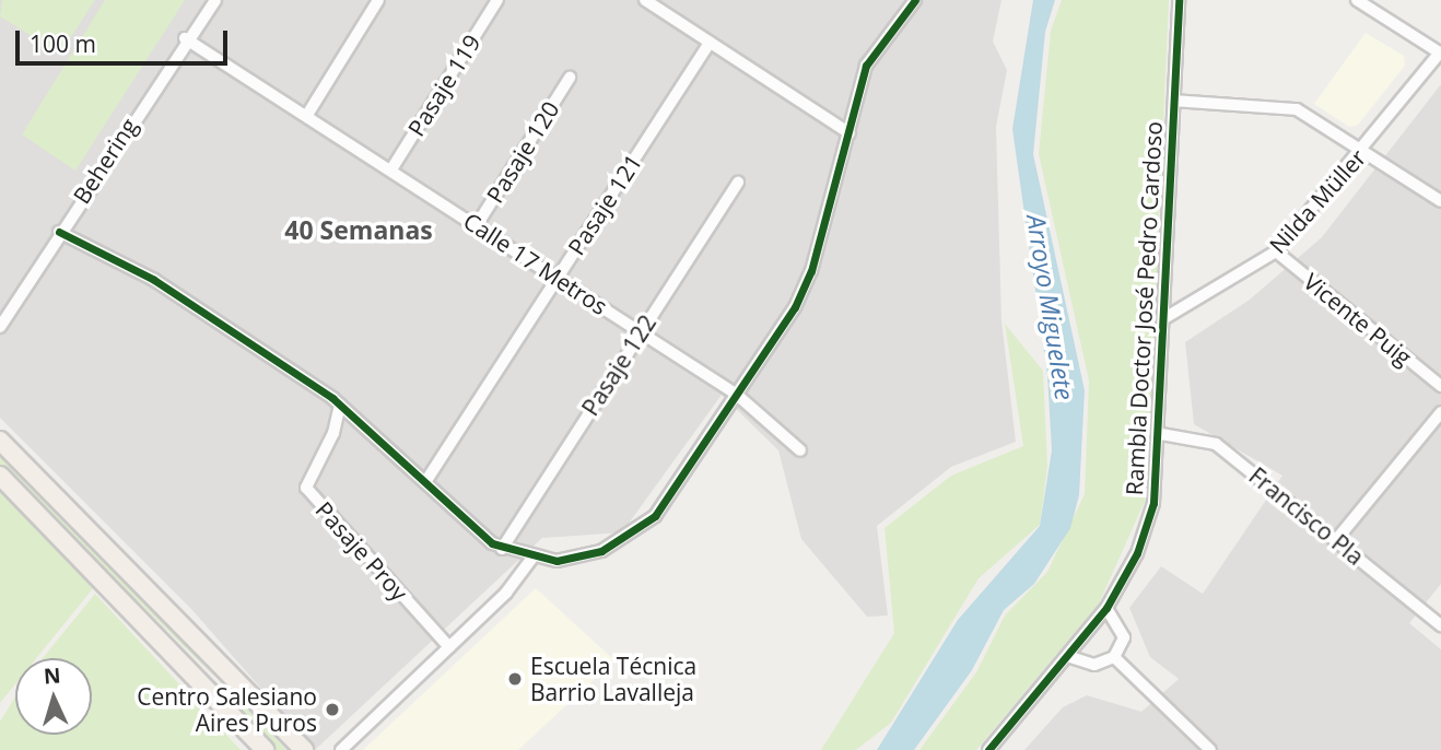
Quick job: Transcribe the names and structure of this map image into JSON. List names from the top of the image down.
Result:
{
  "streets": {
    "street": [
      "Pasaje 119",
      "Pasaje 120",
      "Behering",
      "Nilda Müller",
      "Pasaje 121",
      "Calle 17 Metros",
      "Rambla Doctor José Pedro Cardoso",
      "Vicente Puig",
      "Pasaje 122",
      "Francisco Pla",
      "Pasaje Proy"
    ]
  },
  "crossings": [
    ["Pasaje 119", "Calle 17 Metros"],
    ["Pasaje 120", "Calle 17 Metros"],
    ["Behering", "Calle 17 Metros"],
    ["Nilda Müller", "Rambla Doctor José Pedro Cardoso"],
    ["Nilda Müller", "Vicente Puig"],
    ["Pasaje 121", "Calle 17 Metros"],
    ["Calle 17 Metros", "Pasaje 122"],
    ["Rambla Doctor José Pedro Cardoso", "Francisco Pla"]
  ],
  "districts": ["40 Semanas"],
  "water": ["Arroyo Miguelete"],
  "places": ["Escuela Técnica Barrio Lavalleja", "Centro Salesiano Aires Puros"],
  "scale_bar": "100 m",
  "north": "top"
}
